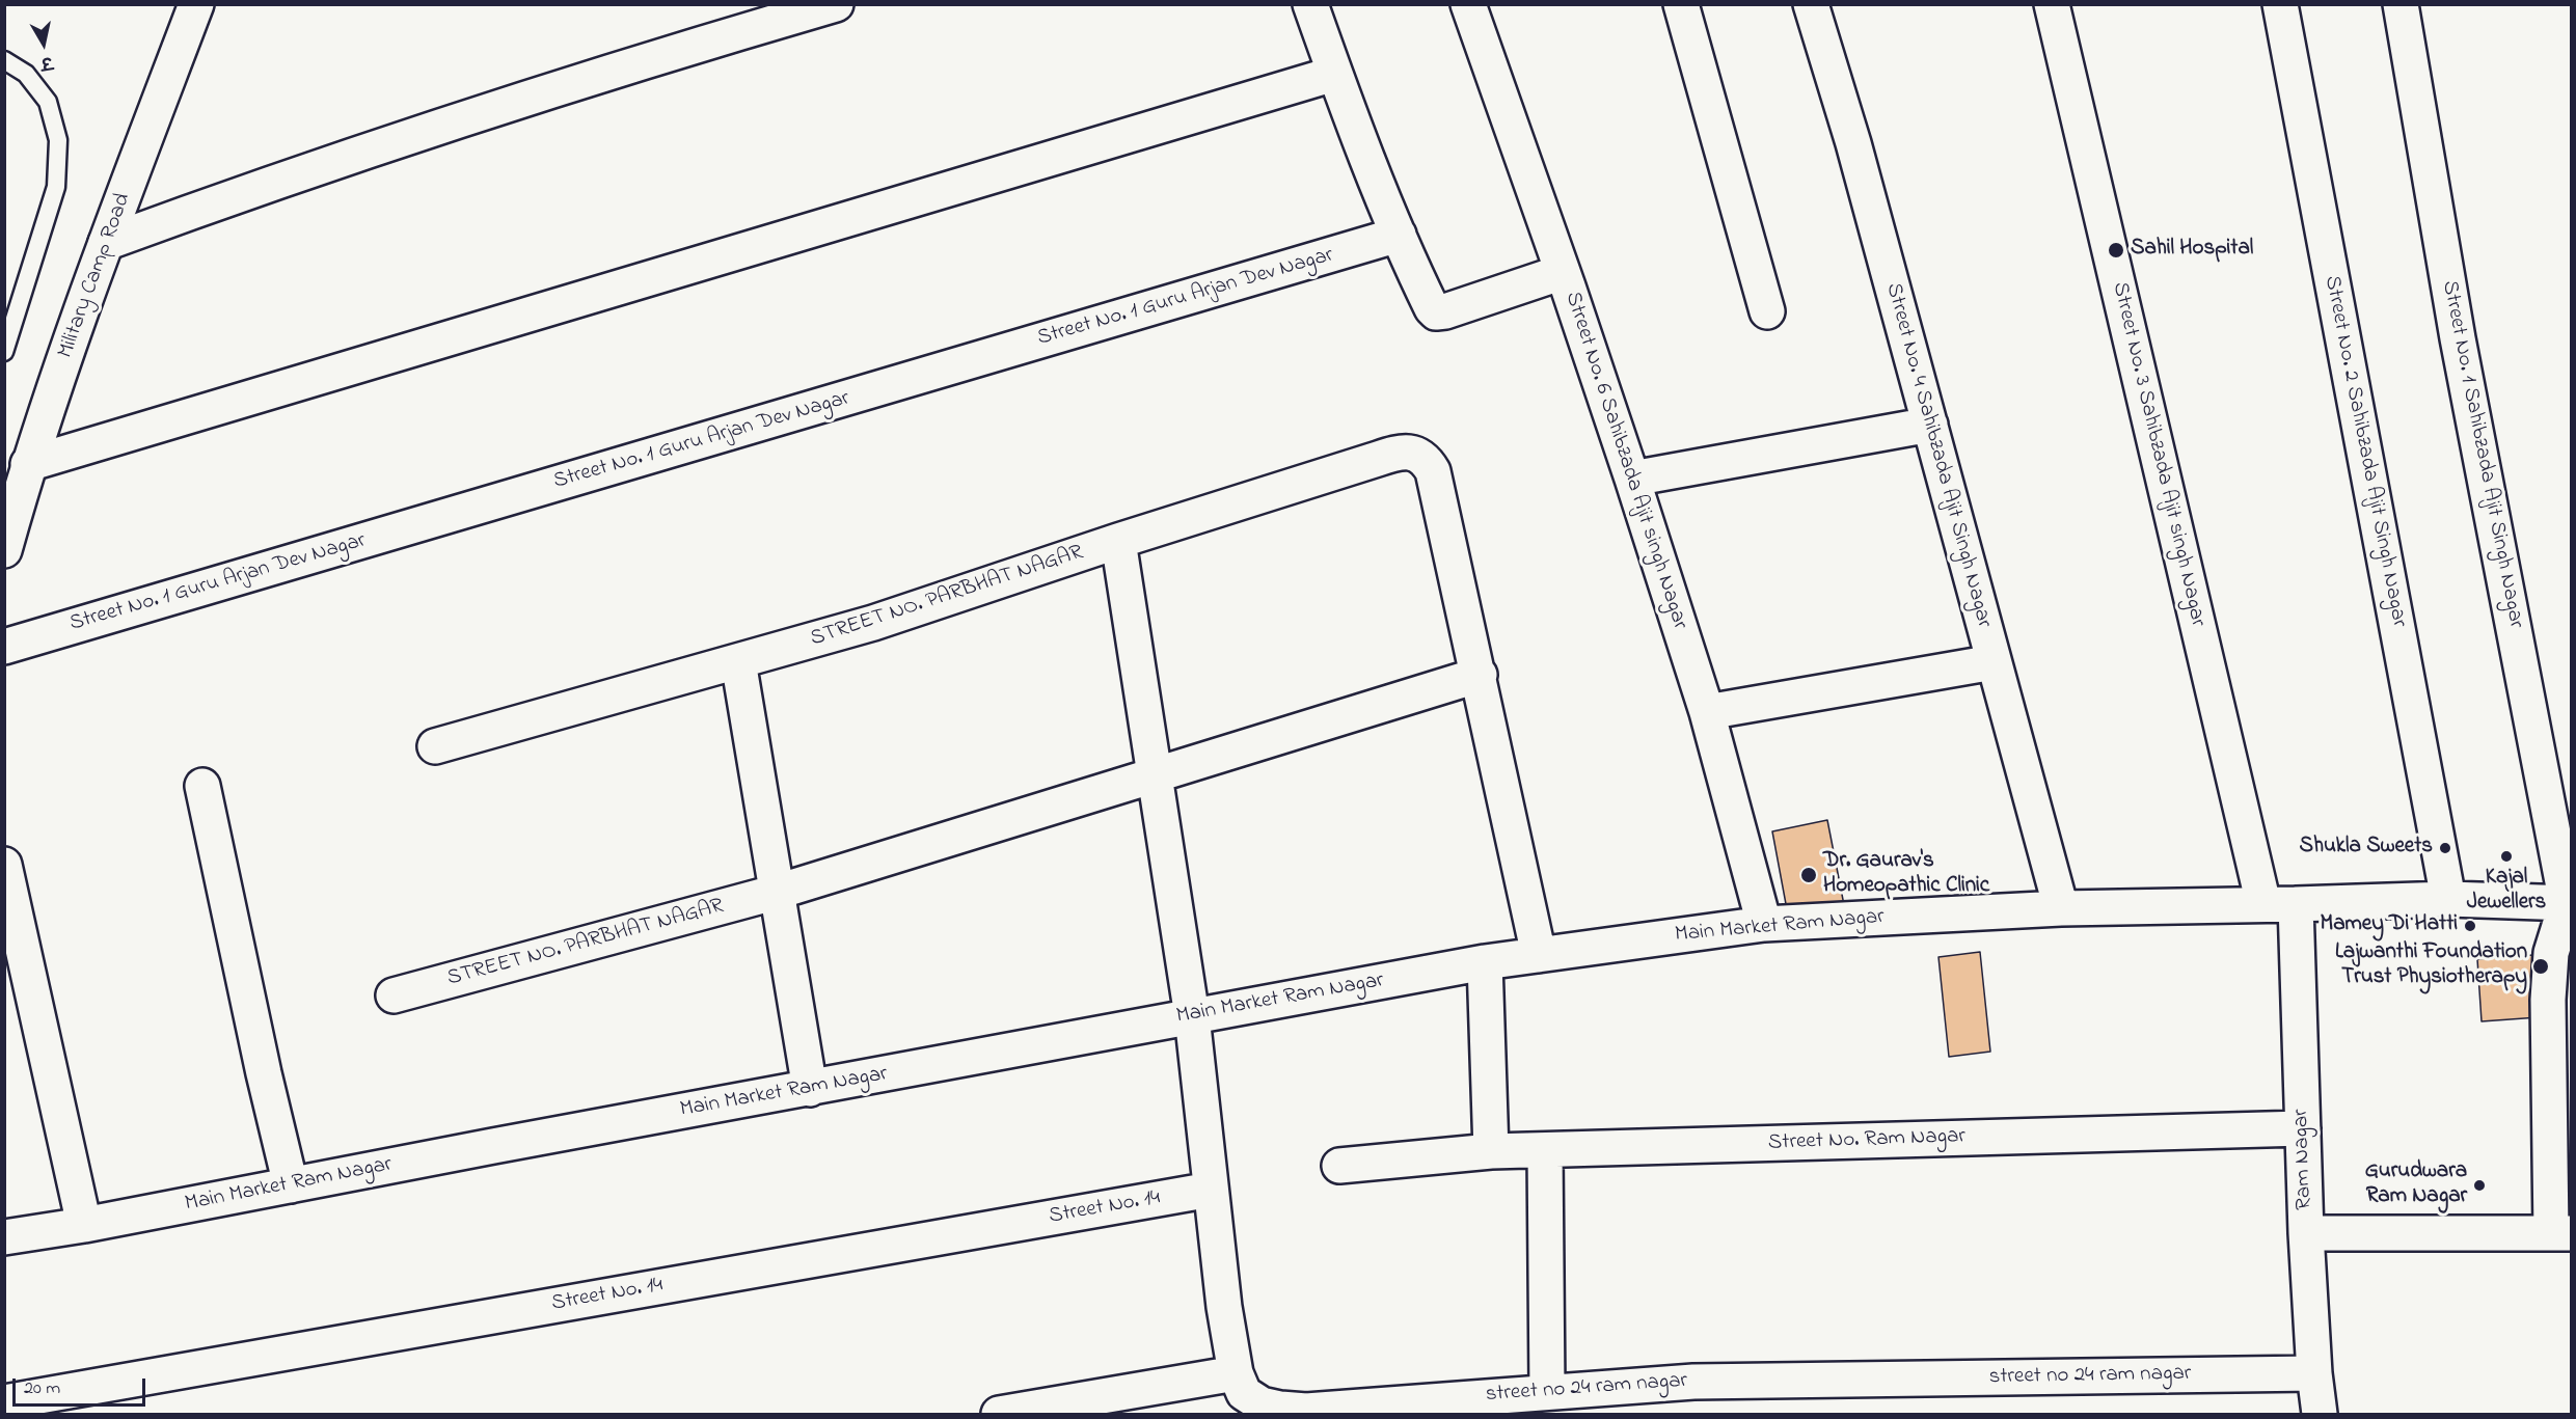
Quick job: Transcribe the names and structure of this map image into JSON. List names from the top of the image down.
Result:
{
  "streets": {
    "street": [
      "Military Camp Road",
      "Street No. 1 Guru Arjan Dev Nagar",
      "Street No. 2 Sahibzada Ajit Singh Nagar",
      "Street No. 3 Sahibzada Ajit singh Nagar",
      "Street No. 1 Sahibzada Ajit Singh Nagar",
      "Street No. 4 Sahibzada Ajit Singh Nagar",
      "Street No. 6 Sahibzada Ajit singh Nagar",
      "STREET NO. PARBHAT NAGAR",
      "Main Market Ram Nagar",
      "Street No. Ram Nagar",
      "Ram Nagar",
      "Street No. 14",
      "street no 24 ram nagar"
    ]
  },
  "crossings": [
    ["Street No. 2 Sahibzada Ajit Singh Nagar", "Main Market Ram Nagar"],
    ["Street No. 3 Sahibzada Ajit singh Nagar", "Main Market Ram Nagar"],
    ["Street No. 3 Sahibzada Ajit singh Nagar", "Ram Nagar"],
    ["Street No. 1 Sahibzada Ajit Singh Nagar", "Main Market Ram Nagar"],
    ["Street No. 4 Sahibzada Ajit Singh Nagar", "Main Market Ram Nagar"],
    ["Street No. 6 Sahibzada Ajit singh Nagar", "Main Market Ram Nagar"],
    ["STREET NO. PARBHAT NAGAR", "Main Market Ram Nagar"],
    ["Main Market Ram Nagar", "Ram Nagar"],
    ["Main Market Ram Nagar", "street no 24 ram nagar"],
    ["Street No. Ram Nagar", "Ram Nagar"],
    ["Ram Nagar", "street no 24 ram nagar"],
    ["Street No. 14", "street no 24 ram nagar"]
  ],
  "places": [
    "Sahil Hospital",
    "Shukla Sweets",
    "Kajal Jewellers",
    "Dr. Gaurav's Homeopathic Clinic",
    "Mamey Di Hatti",
    "Lajwanthi Foundation Trust Physiotherapy",
    "Gurudwara Ram Nagar"
  ],
  "scale_bar": "20 m",
  "north": "bottom"
}
